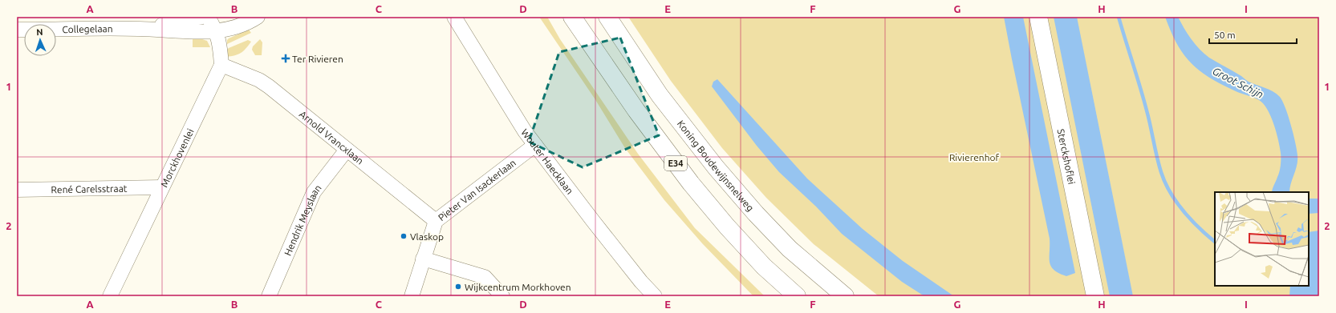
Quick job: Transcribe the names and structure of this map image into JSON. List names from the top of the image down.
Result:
{
  "streets": {
    "main road": ["Sterckshoflei", "E34", "Koning Boudewijnsnelweg"],
    "street": [
      "Collegelaan",
      "Arnold Vrancxlaan",
      "Morckhovenlei",
      "Wouter Haecklaan",
      "René Carelsstraat",
      "Pieter Van Isackerlaan",
      "Hendrik Meyslaan"
    ]
  },
  "crossings": [
    ["Collegelaan", "Morckhovenlei"],
    ["Arnold Vrancxlaan", "Morckhovenlei"],
    ["Arnold Vrancxlaan", "Pieter Van Isackerlaan"],
    ["Arnold Vrancxlaan", "Hendrik Meyslaan"],
    ["Morckhovenlei", "René Carelsstraat"],
    ["Wouter Haecklaan", "Pieter Van Isackerlaan"]
  ],
  "water": ["Groot Schijn"],
  "parks": ["Rivierenhof"],
  "places": {
    "health": ["Ter Rivieren"],
    "other": ["Vlaskop", "Wijkcentrum Morkhoven"]
  },
  "scale_bar": "50 m",
  "north": "top",
  "grid": {
    "columns": [
      "A",
      "B",
      "C",
      "D",
      "E",
      "F",
      "G",
      "H",
      "I"
    ],
    "rows": ["1", "2"]
  }
}
